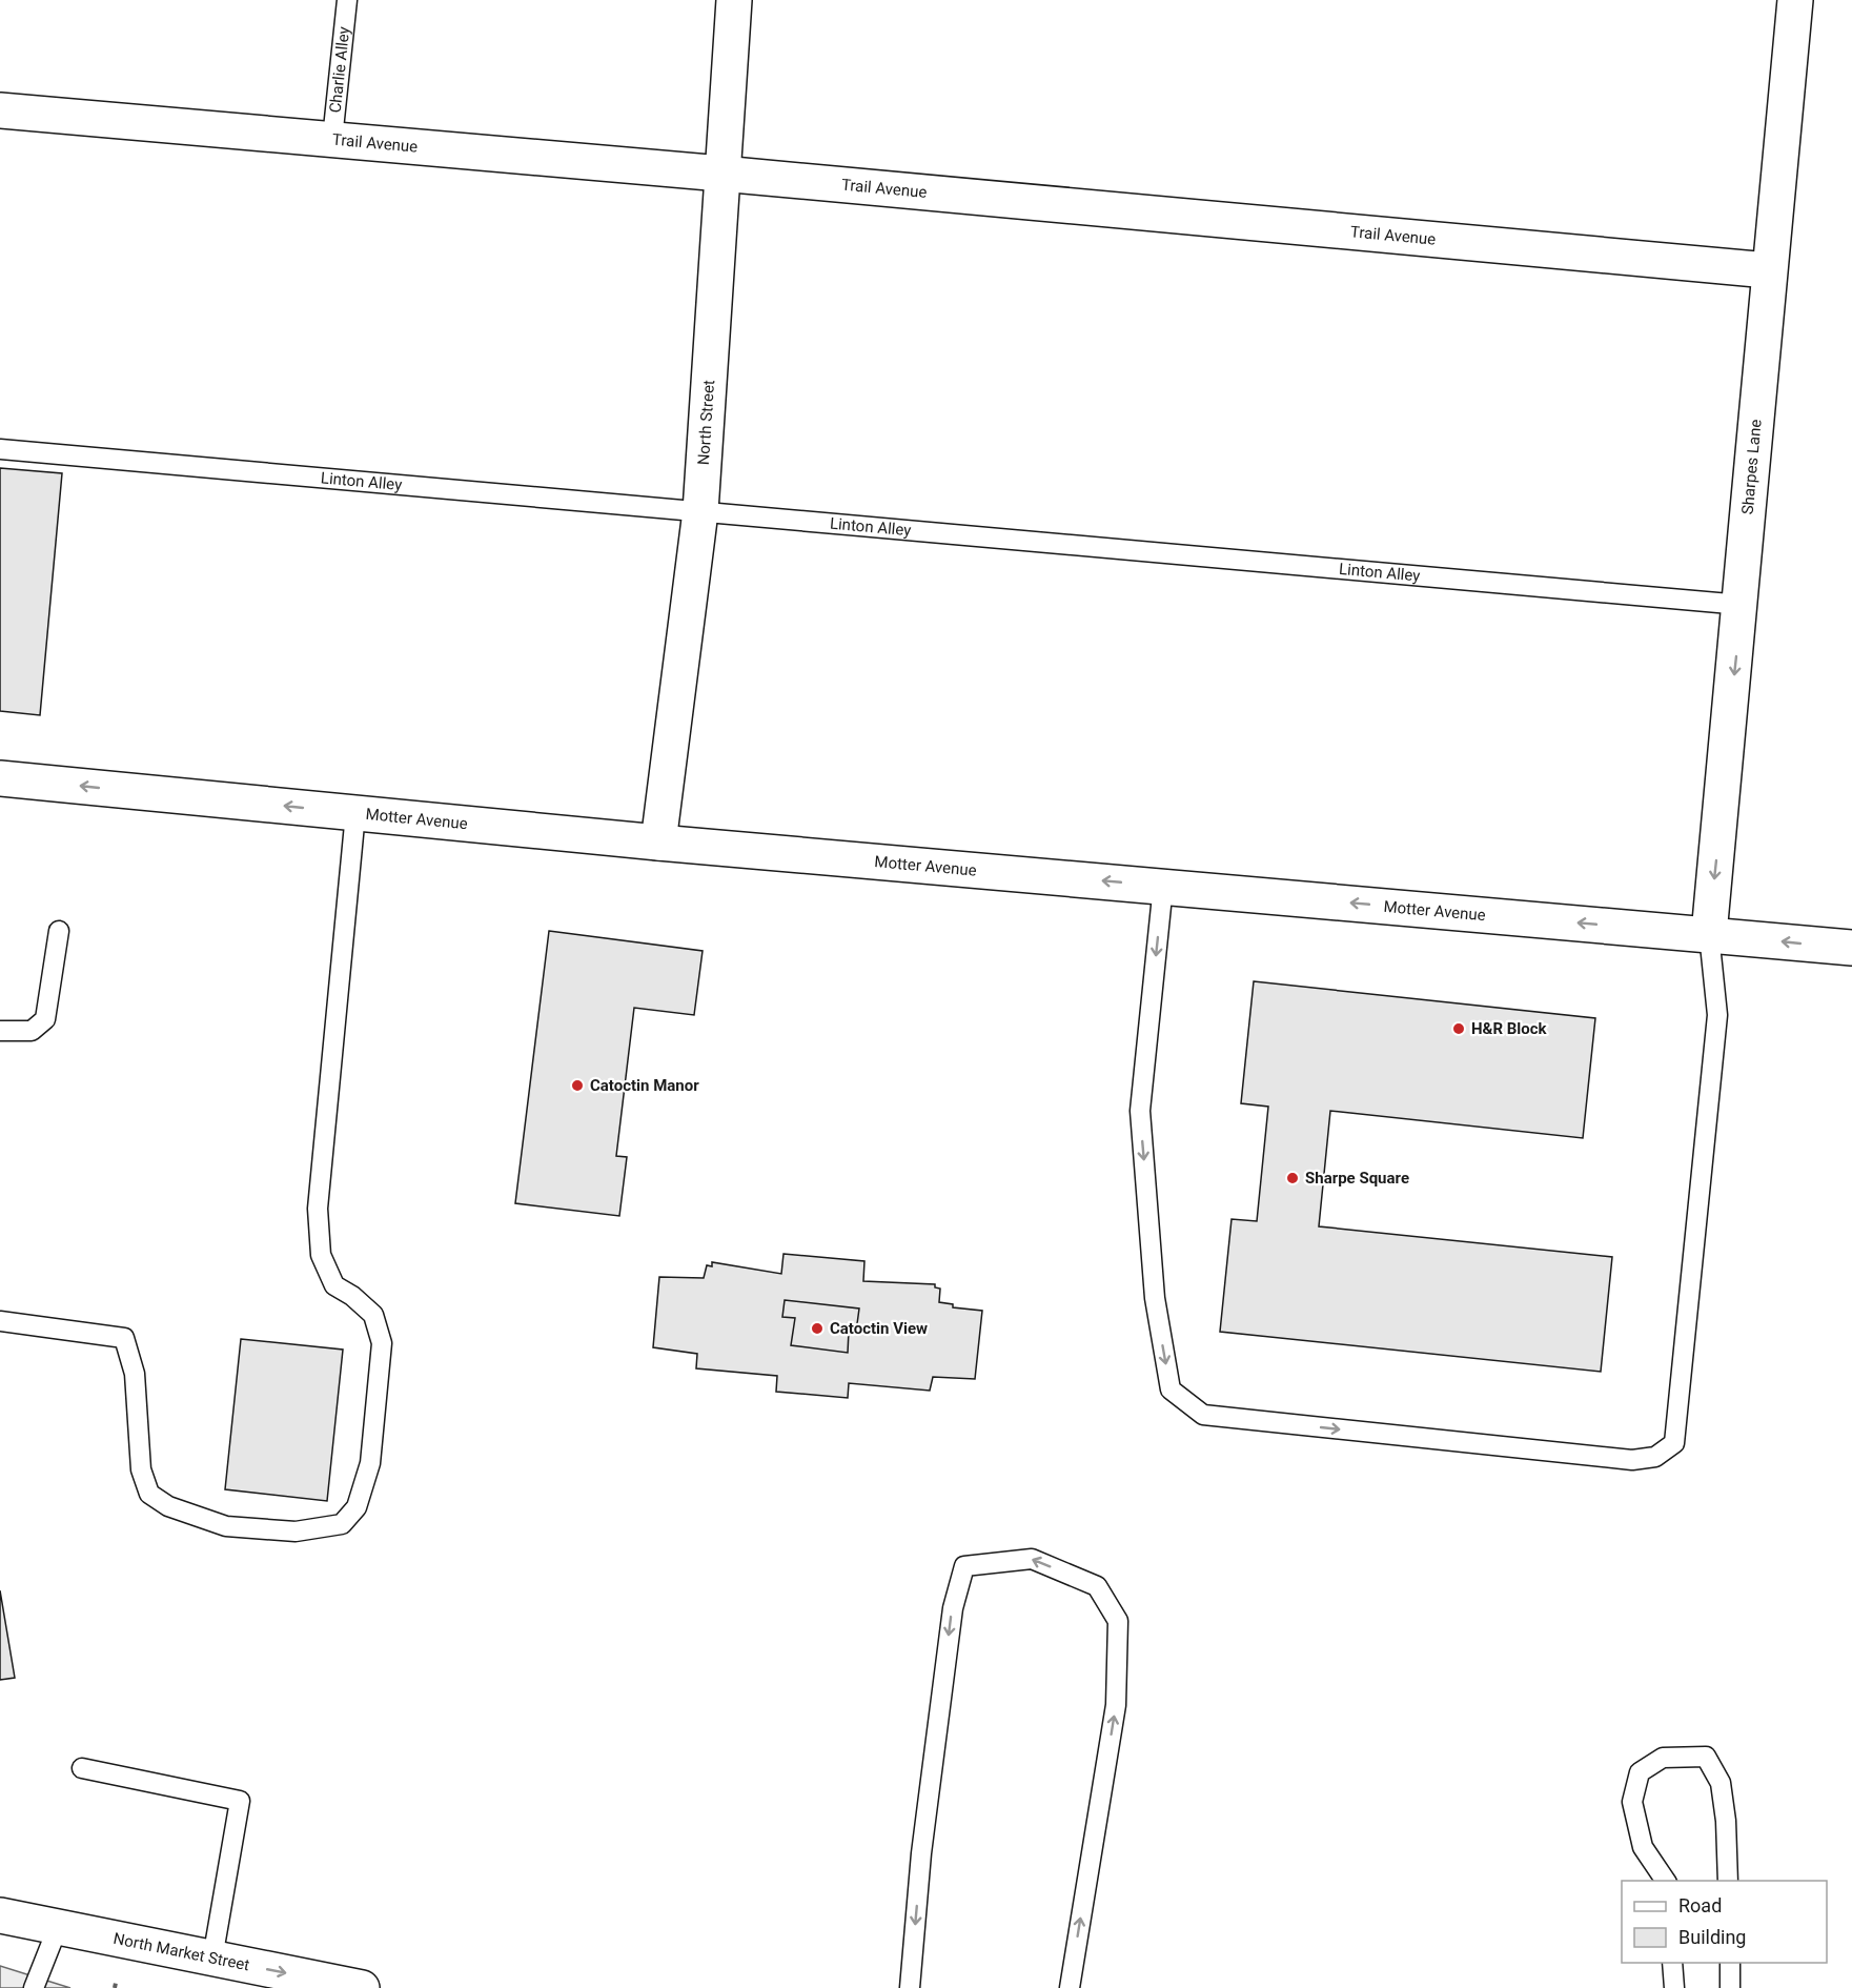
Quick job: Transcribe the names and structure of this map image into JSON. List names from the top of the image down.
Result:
{
  "streets": {
    "street": [
      "Trail Avenue",
      "North Street",
      "Sharpes Lane",
      "Motter Avenue",
      "North Market Street"
    ],
    "lane": ["Charlie Alley", "Linton Alley"]
  },
  "crossings": [
    ["Charlie Alley", "Trail Avenue"],
    ["Trail Avenue", "North Street"],
    ["Trail Avenue", "Sharpes Lane"],
    ["North Street", "Linton Alley"],
    ["North Street", "Motter Avenue"],
    ["Sharpes Lane", "Linton Alley"],
    ["Sharpes Lane", "Motter Avenue"]
  ],
  "one_way": ["Sharpes Lane", "Motter Avenue", "North Market Street"],
  "places": [
    "H&R Block",
    "Catoctin Manor",
    "Sharpe Square",
    "Catoctin View"
  ],
  "legend": ["Road", "Building"]
}
